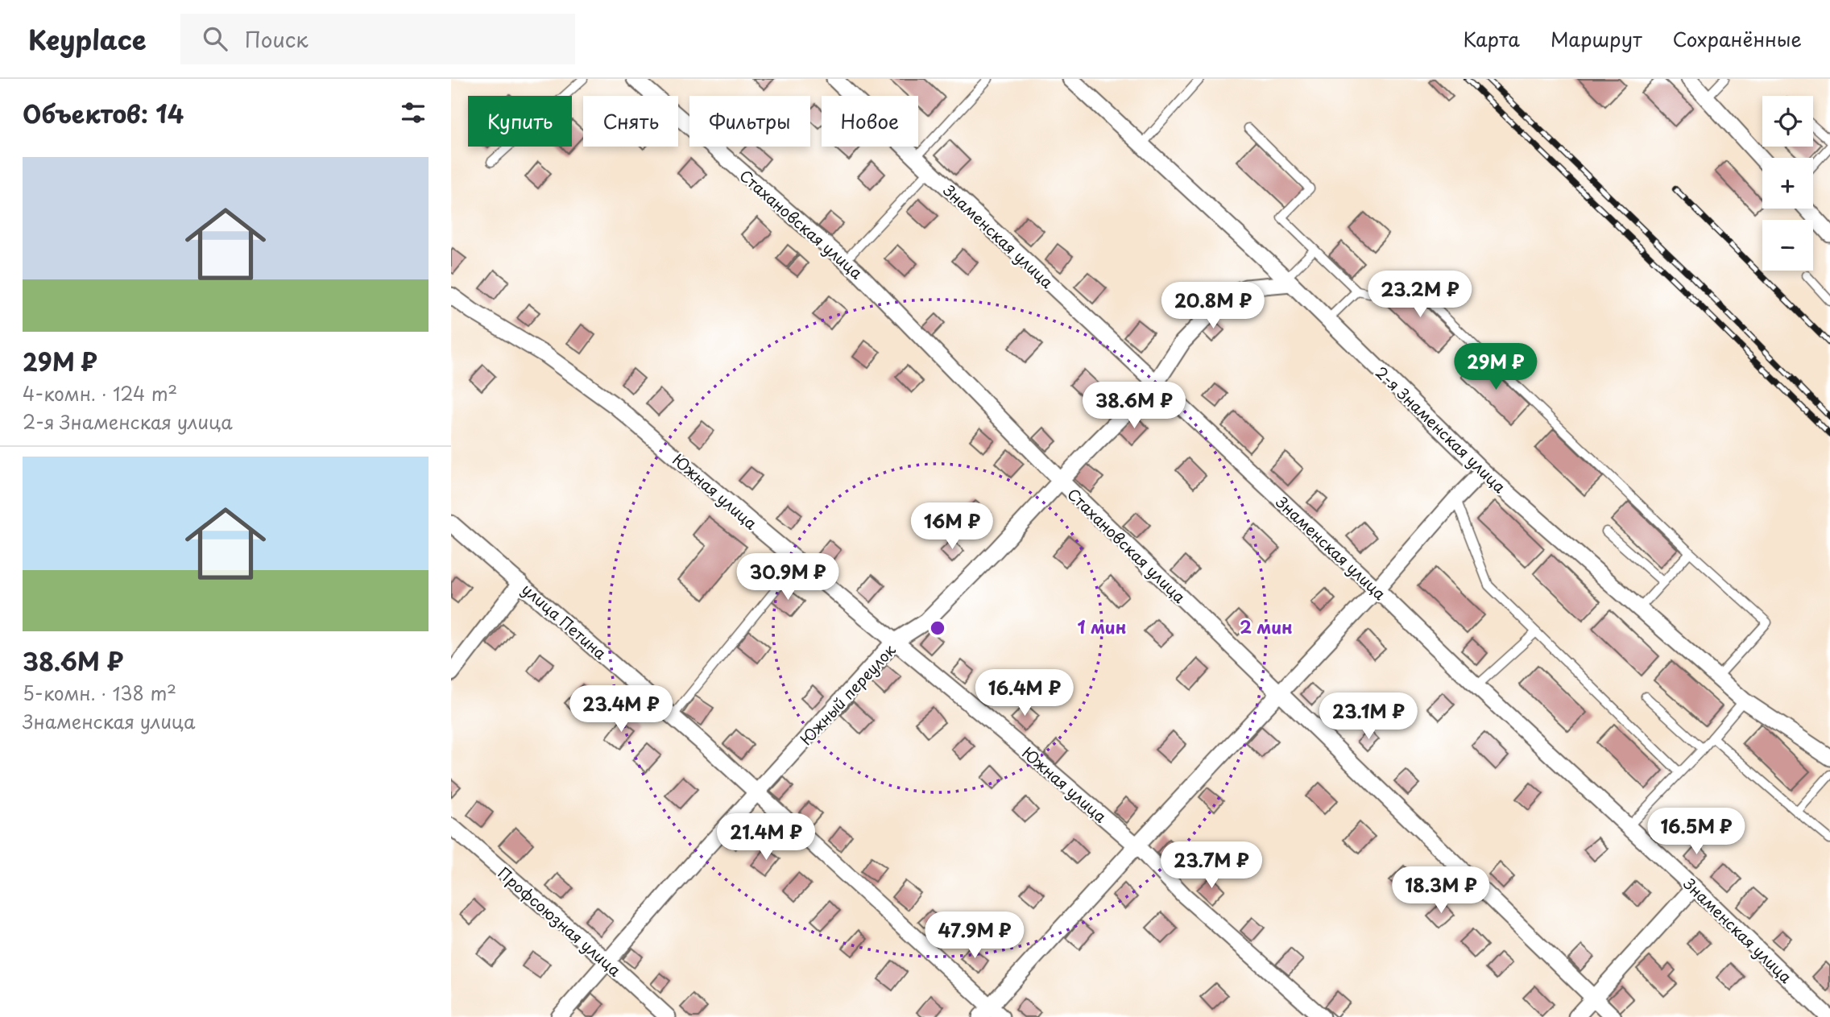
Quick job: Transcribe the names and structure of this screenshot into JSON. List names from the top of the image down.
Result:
{
  "streets": {
    "street": [
      "Стахановская улица",
      "Знаменская улица",
      "2-я Знаменская улица",
      "Южная улица",
      "улица Петина",
      "Южный переулок",
      "Профсоюзная улица"
    ]
  },
  "crossings": [
    ["Стахановская улица", "Южный переулок"],
    ["Знаменская улица", "Южный переулок"],
    ["2-я Знаменская улица", "Южный переулок"],
    ["Южная улица", "Южный переулок"],
    ["улица Петина", "Южный переулок"],
    ["Южный переулок", "Профсоюзная улица"]
  ],
  "page": {
    "header": "Keyplace",
    "search": "Поиск",
    "nav": ["Карта", "Маршрут", "Сохранённые"],
    "heading": "Объектов: 14",
    "map_buttons": ["+", "−"],
    "chip": [
      "Купить",
      "Снять",
      "Фильтры",
      "Новое"
    ],
    "list": [
      {
        "name": "29M ₽",
        "note": "4-комн. · 124 m² · 2-я Знаменская улица"
      },
      {
        "name": "38.6M ₽",
        "note": "5-комн. · 138 m² · Знаменская улица"
      }
    ],
    "price": [
      "23.2M ₽",
      "20.8M ₽",
      "29M ₽",
      "38.6M ₽",
      "16M ₽",
      "30.9M ₽",
      "16.4M ₽",
      "23.4M ₽",
      "23.1M ₽",
      "16.5M ₽",
      "21.4M ₽",
      "23.7M ₽",
      "18.3M ₽",
      "47.9M ₽"
    ]
  },
  "rings": ["1 мин", "2 мин"]
}
